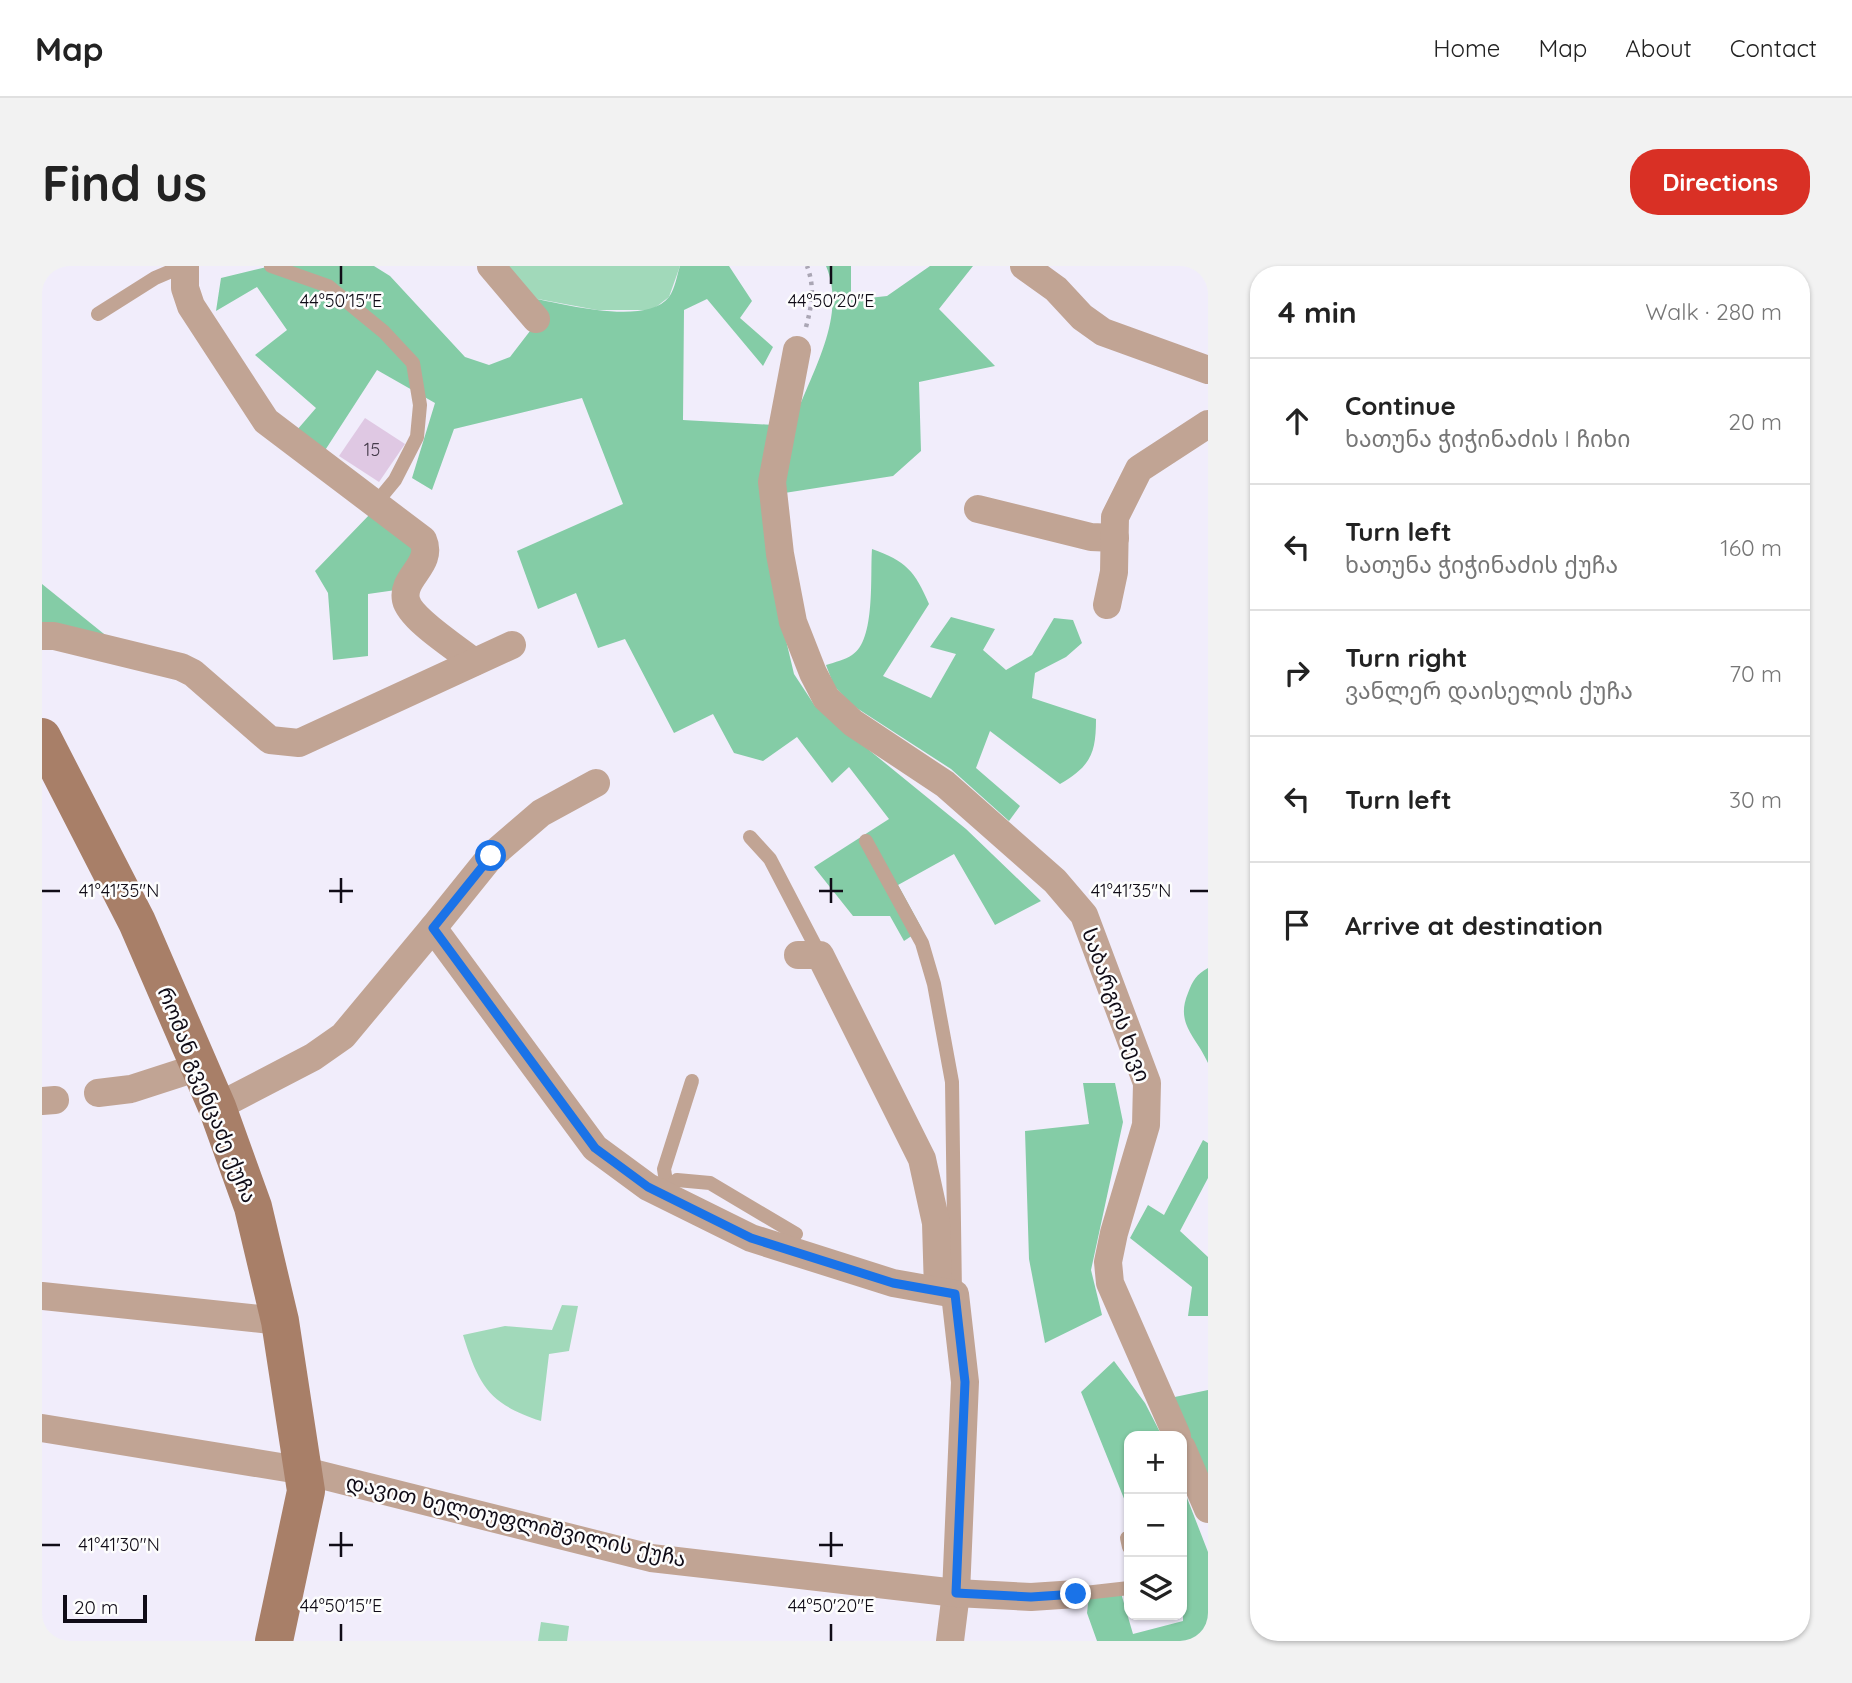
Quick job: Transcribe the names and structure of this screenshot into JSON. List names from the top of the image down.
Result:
{
  "streets": {
    "street": ["საბარგოს ხევი", "რომან გვენცაძე ქუჩა", "დავით ხელთუფლიშვილის ქუჩა"]
  },
  "crossings": [
    ["რომან გვენცაძე ქუჩა", "დავით ხელთუფლიშვილის ქუჩა"]
  ],
  "house_numbers": ["15"],
  "scale_bar": "20 m",
  "page": {
    "header": "Map",
    "nav": [
      "Home",
      "Map",
      "About",
      "Contact"
    ],
    "buttons": "Directions",
    "title": "Find us",
    "heading": ["4 min", "Walk · 280 m"],
    "list": [
      ["Continue", "ხათუნა ჭიჭინაძის I ჩიხი", "20 m"],
      ["Turn left", "ხათუნა ჭიჭინაძის ქუჩა", "160 m"],
      ["Turn right", "ვანლერ დაისელის ქუჩა", "70 m"],
      ["Turn left", "30 m"],
      "Arrive at destination"
    ],
    "map_buttons": ["+", "−"],
    "scale": "20 m"
  },
  "coordinates": [
    "44°50'15\"E",
    "44°50'20\"E",
    "41°41'35\"N",
    "41°41'30\"N"
  ]
}
